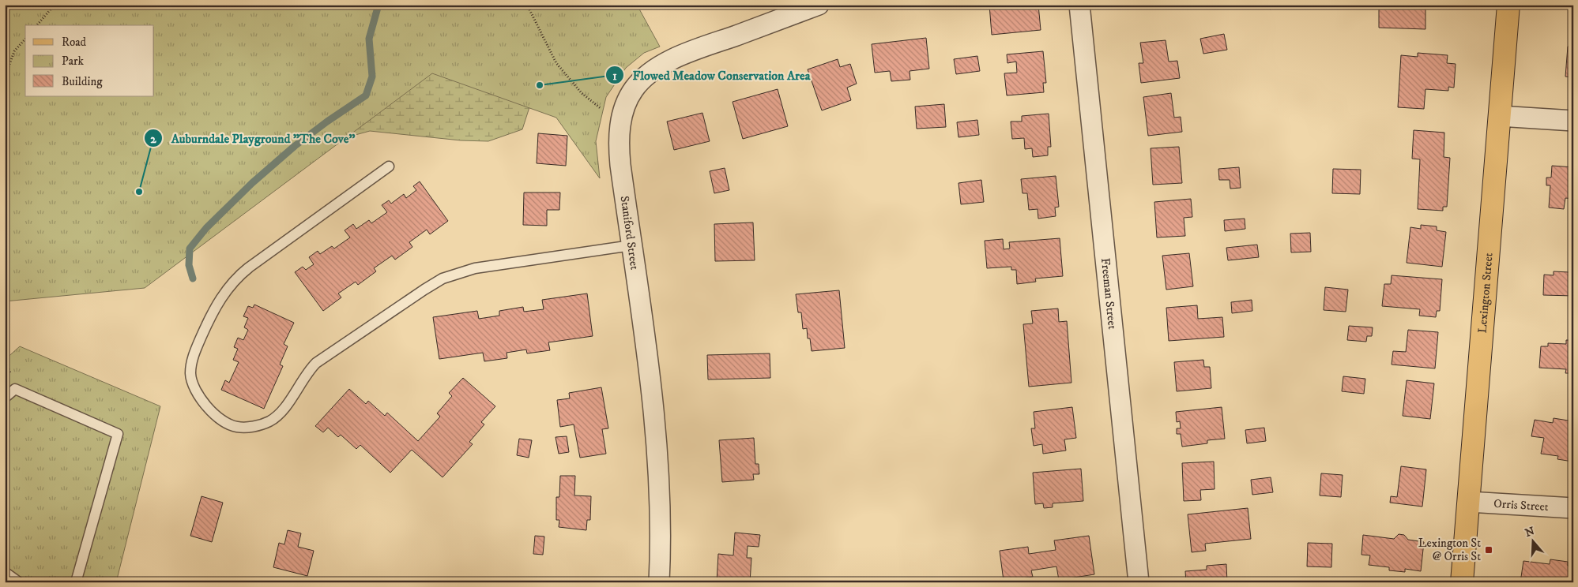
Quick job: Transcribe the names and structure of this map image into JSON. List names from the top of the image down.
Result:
{
  "streets": {
    "main road": ["Lexington Street"],
    "street": ["Staniford Street", "Freeman Street", "Orris Street"]
  },
  "crossings": [
    ["Lexington Street", "Orris Street"]
  ],
  "places": {
    "other": ["Flowed Meadow Conservation Area", "Auburndale Playground \"The Cove\""],
    "transit": ["Lexington St @ Orris St"]
  },
  "legend": ["Road", "Park", "Building"],
  "north": "top"
}
